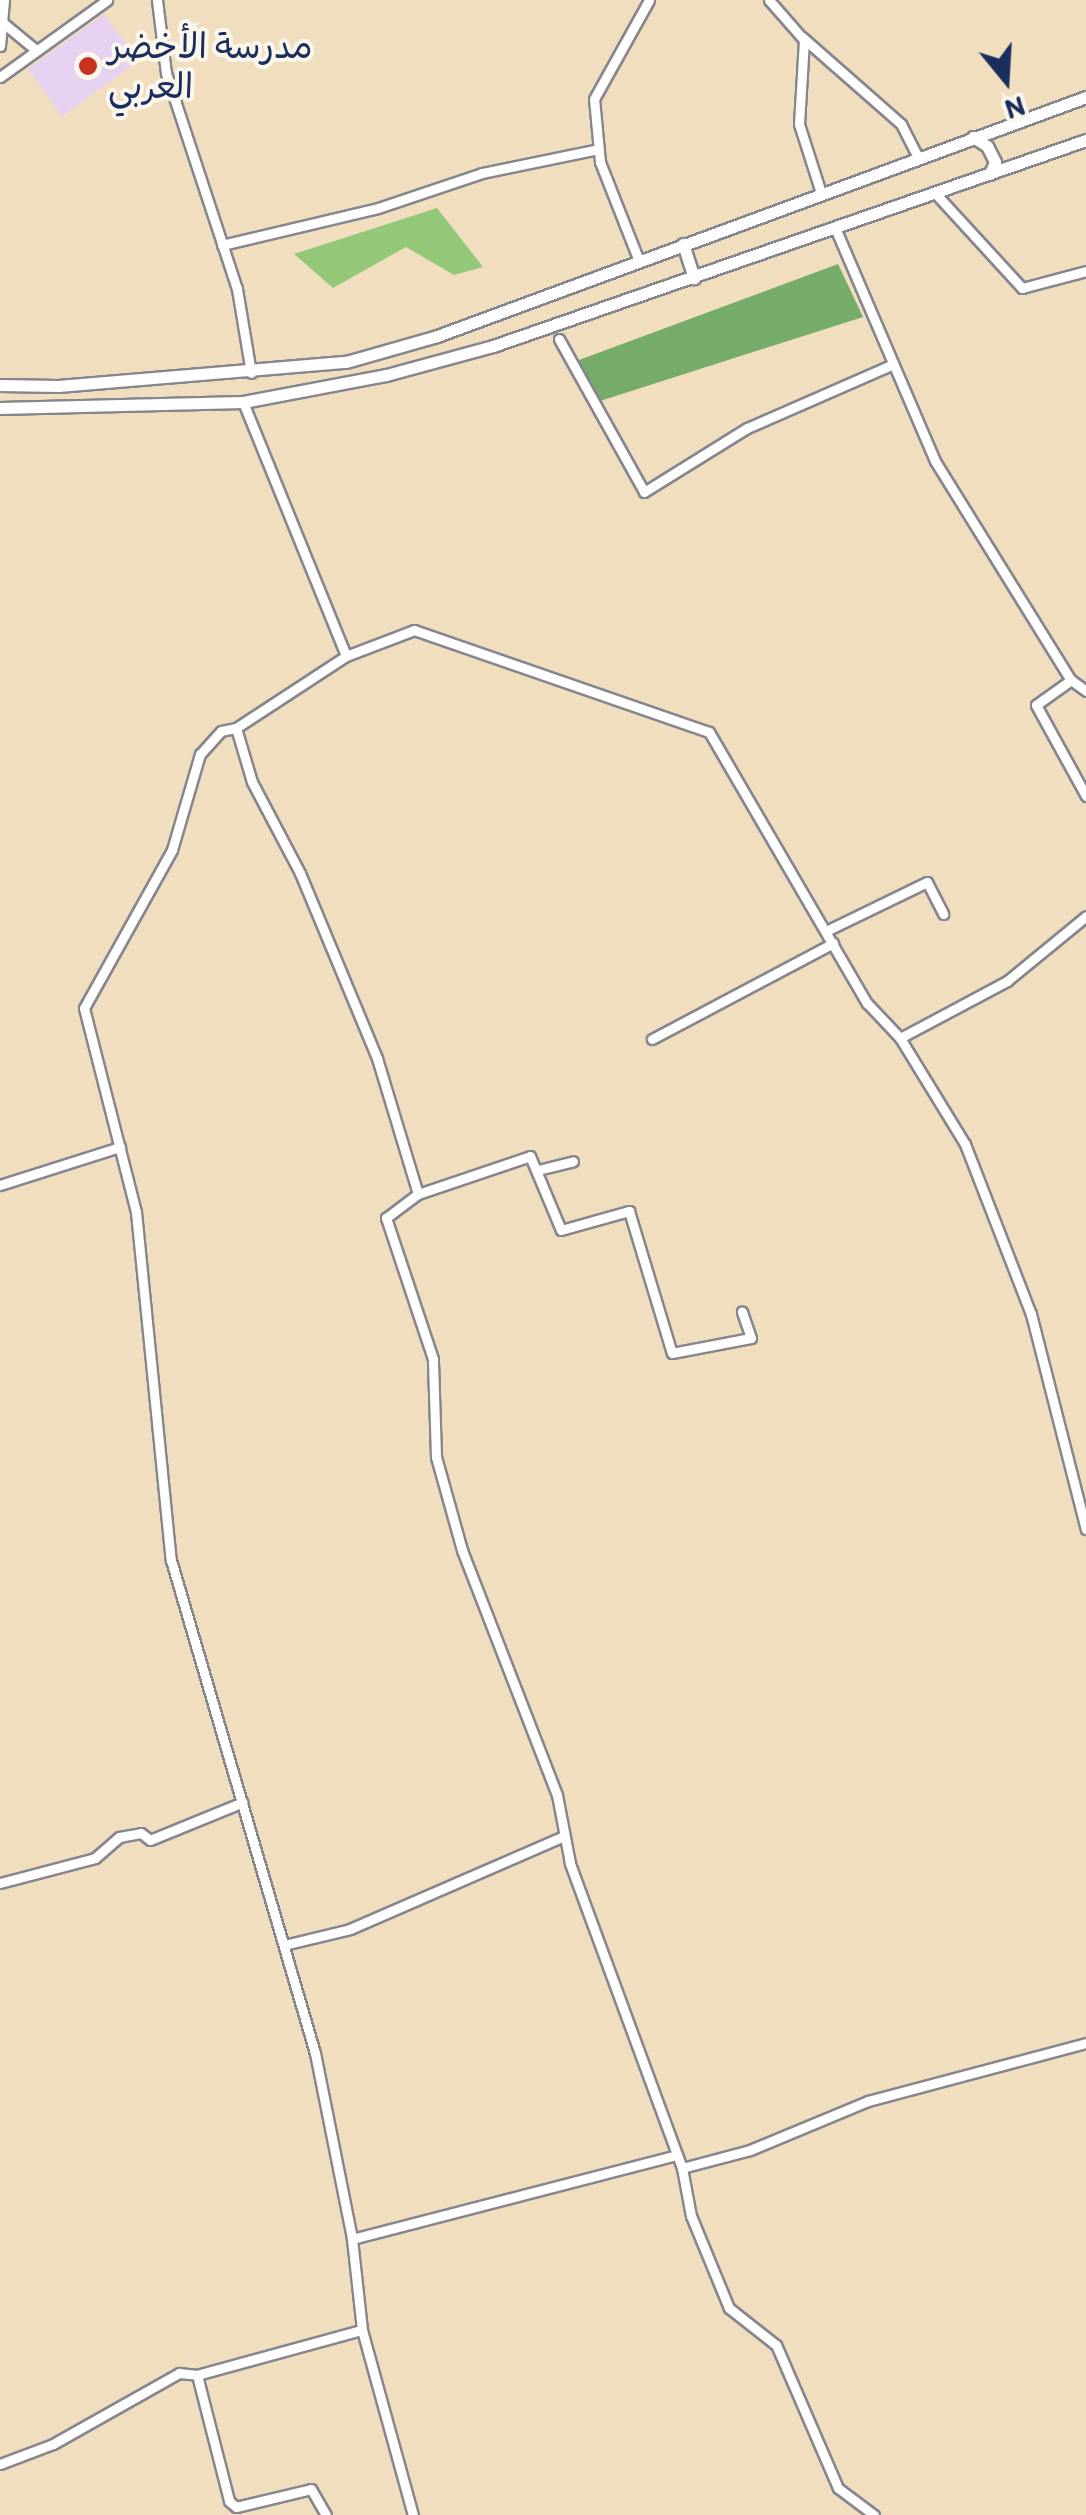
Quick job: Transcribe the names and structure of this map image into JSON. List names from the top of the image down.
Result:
{
  "places": ["مدرسة الأخضر العربي"],
  "north": "bottom"
}
